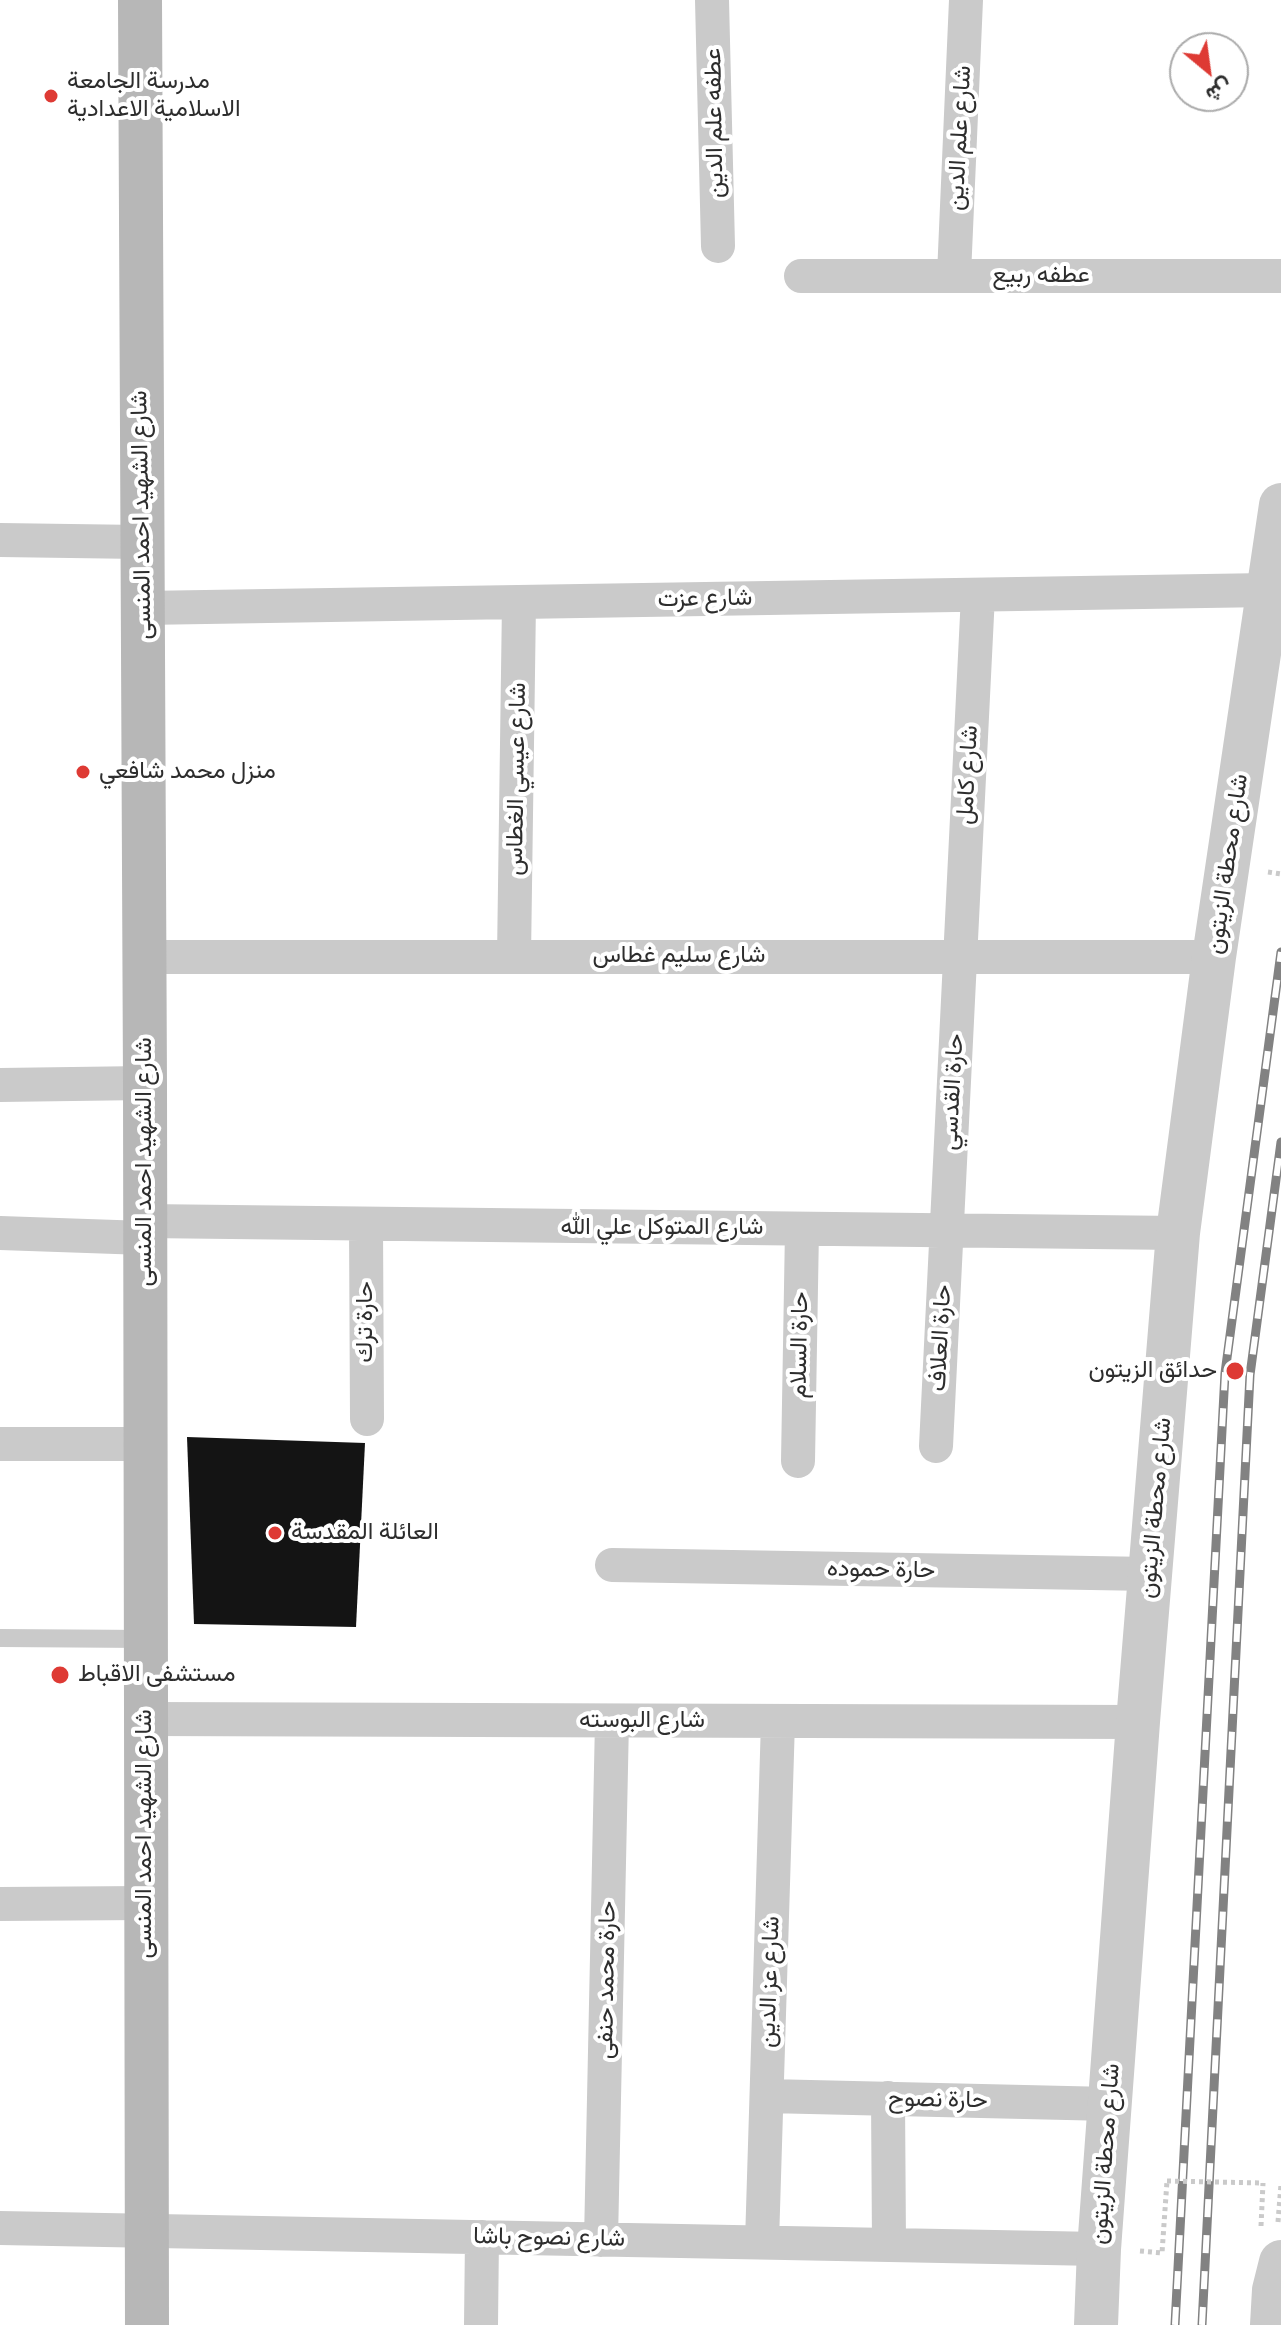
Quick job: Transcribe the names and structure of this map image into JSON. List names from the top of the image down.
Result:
{
  "streets": {
    "main road": ["شارع الشهيد احمد المنسى"],
    "street": [
      "عطفه علم الدين",
      "شارع علم الدين",
      "عطفه ربيع",
      "شارع عزت",
      "شارع كامل",
      "شارع عيسي الغطاس",
      "شارع محطة الزيتون",
      "شارع سليم غطاس",
      "حارة القدسي",
      "شارع المتوكل علي الله",
      "حارة ترك",
      "حارة العلاف",
      "حارة السلام",
      "حارة حموده",
      "شارع البوسته",
      "حارة محمد حنفى",
      "شارع عز الدين",
      "حارة نصوح",
      "شارع نصوح باشا"
    ]
  },
  "crossings": [
    ["شارع علم الدين", "عطفه ربيع"],
    ["شارع الشهيد احمد المنسى", "شارع عزت"],
    ["شارع الشهيد احمد المنسى", "شارع سليم غطاس"],
    ["شارع الشهيد احمد المنسى", "شارع المتوكل علي الله"],
    ["شارع الشهيد احمد المنسى", "شارع البوسته"],
    ["شارع الشهيد احمد المنسى", "شارع نصوح باشا"],
    ["شارع عزت", "شارع كامل"],
    ["شارع عزت", "شارع عيسي الغطاس"],
    ["شارع عزت", "شارع محطة الزيتون"],
    ["شارع كامل", "شارع سليم غطاس"],
    ["شارع كامل", "حارة القدسي"],
    ["شارع عيسي الغطاس", "شارع سليم غطاس"],
    ["شارع محطة الزيتون", "شارع سليم غطاس"],
    ["شارع محطة الزيتون", "شارع المتوكل علي الله"],
    ["شارع محطة الزيتون", "حارة حموده"],
    ["شارع محطة الزيتون", "شارع البوسته"],
    ["شارع محطة الزيتون", "حارة نصوح"],
    ["شارع محطة الزيتون", "شارع نصوح باشا"],
    ["شارع سليم غطاس", "حارة القدسي"],
    ["حارة القدسي", "شارع المتوكل علي الله"],
    ["حارة القدسي", "حارة العلاف"],
    ["شارع المتوكل علي الله", "حارة ترك"],
    ["شارع المتوكل علي الله", "حارة العلاف"],
    ["شارع المتوكل علي الله", "حارة السلام"],
    ["شارع البوسته", "حارة محمد حنفى"],
    ["شارع البوسته", "شارع عز الدين"],
    ["حارة محمد حنفى", "شارع نصوح باشا"],
    ["شارع عز الدين", "حارة نصوح"],
    ["شارع عز الدين", "شارع نصوح باشا"]
  ],
  "places": [
    "مدرسة الجامعة الاسلامية الاعدادية",
    "منزل محمد شافعي",
    "حدائق الزيتون",
    "العائلة المقدسة",
    "مستشفى الاقباط"
  ],
  "north": "bottom right"
}
